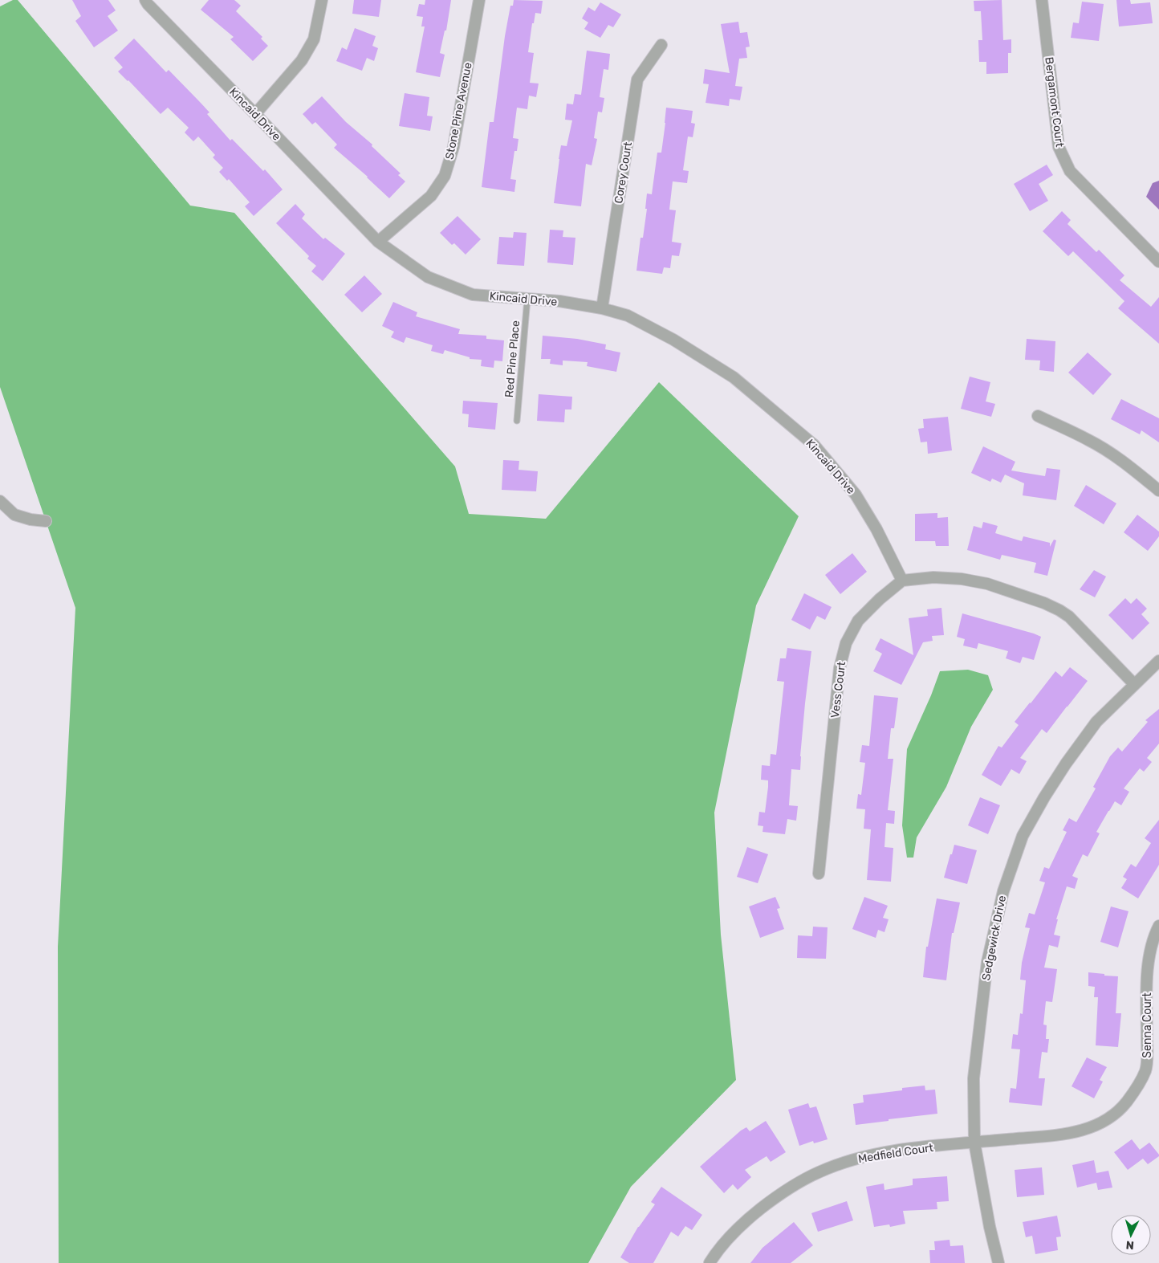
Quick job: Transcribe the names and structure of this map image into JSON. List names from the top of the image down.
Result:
{
  "streets": {
    "street": [
      "Bergamont Court",
      "Stone Pine Avenue",
      "Kincaid Drive",
      "Corey Court",
      "Vess Court",
      "Sedgewick Drive",
      "Senna Court",
      "Medfield Court"
    ],
    "lane": ["Red Pine Place"]
  },
  "crossings": [
    ["Stone Pine Avenue", "Kincaid Drive"],
    ["Kincaid Drive", "Corey Court"],
    ["Kincaid Drive", "Red Pine Place"],
    ["Kincaid Drive", "Vess Court"],
    ["Sedgewick Drive", "Senna Court"],
    ["Sedgewick Drive", "Medfield Court"],
    ["Senna Court", "Medfield Court"]
  ],
  "north": "bottom"
}
